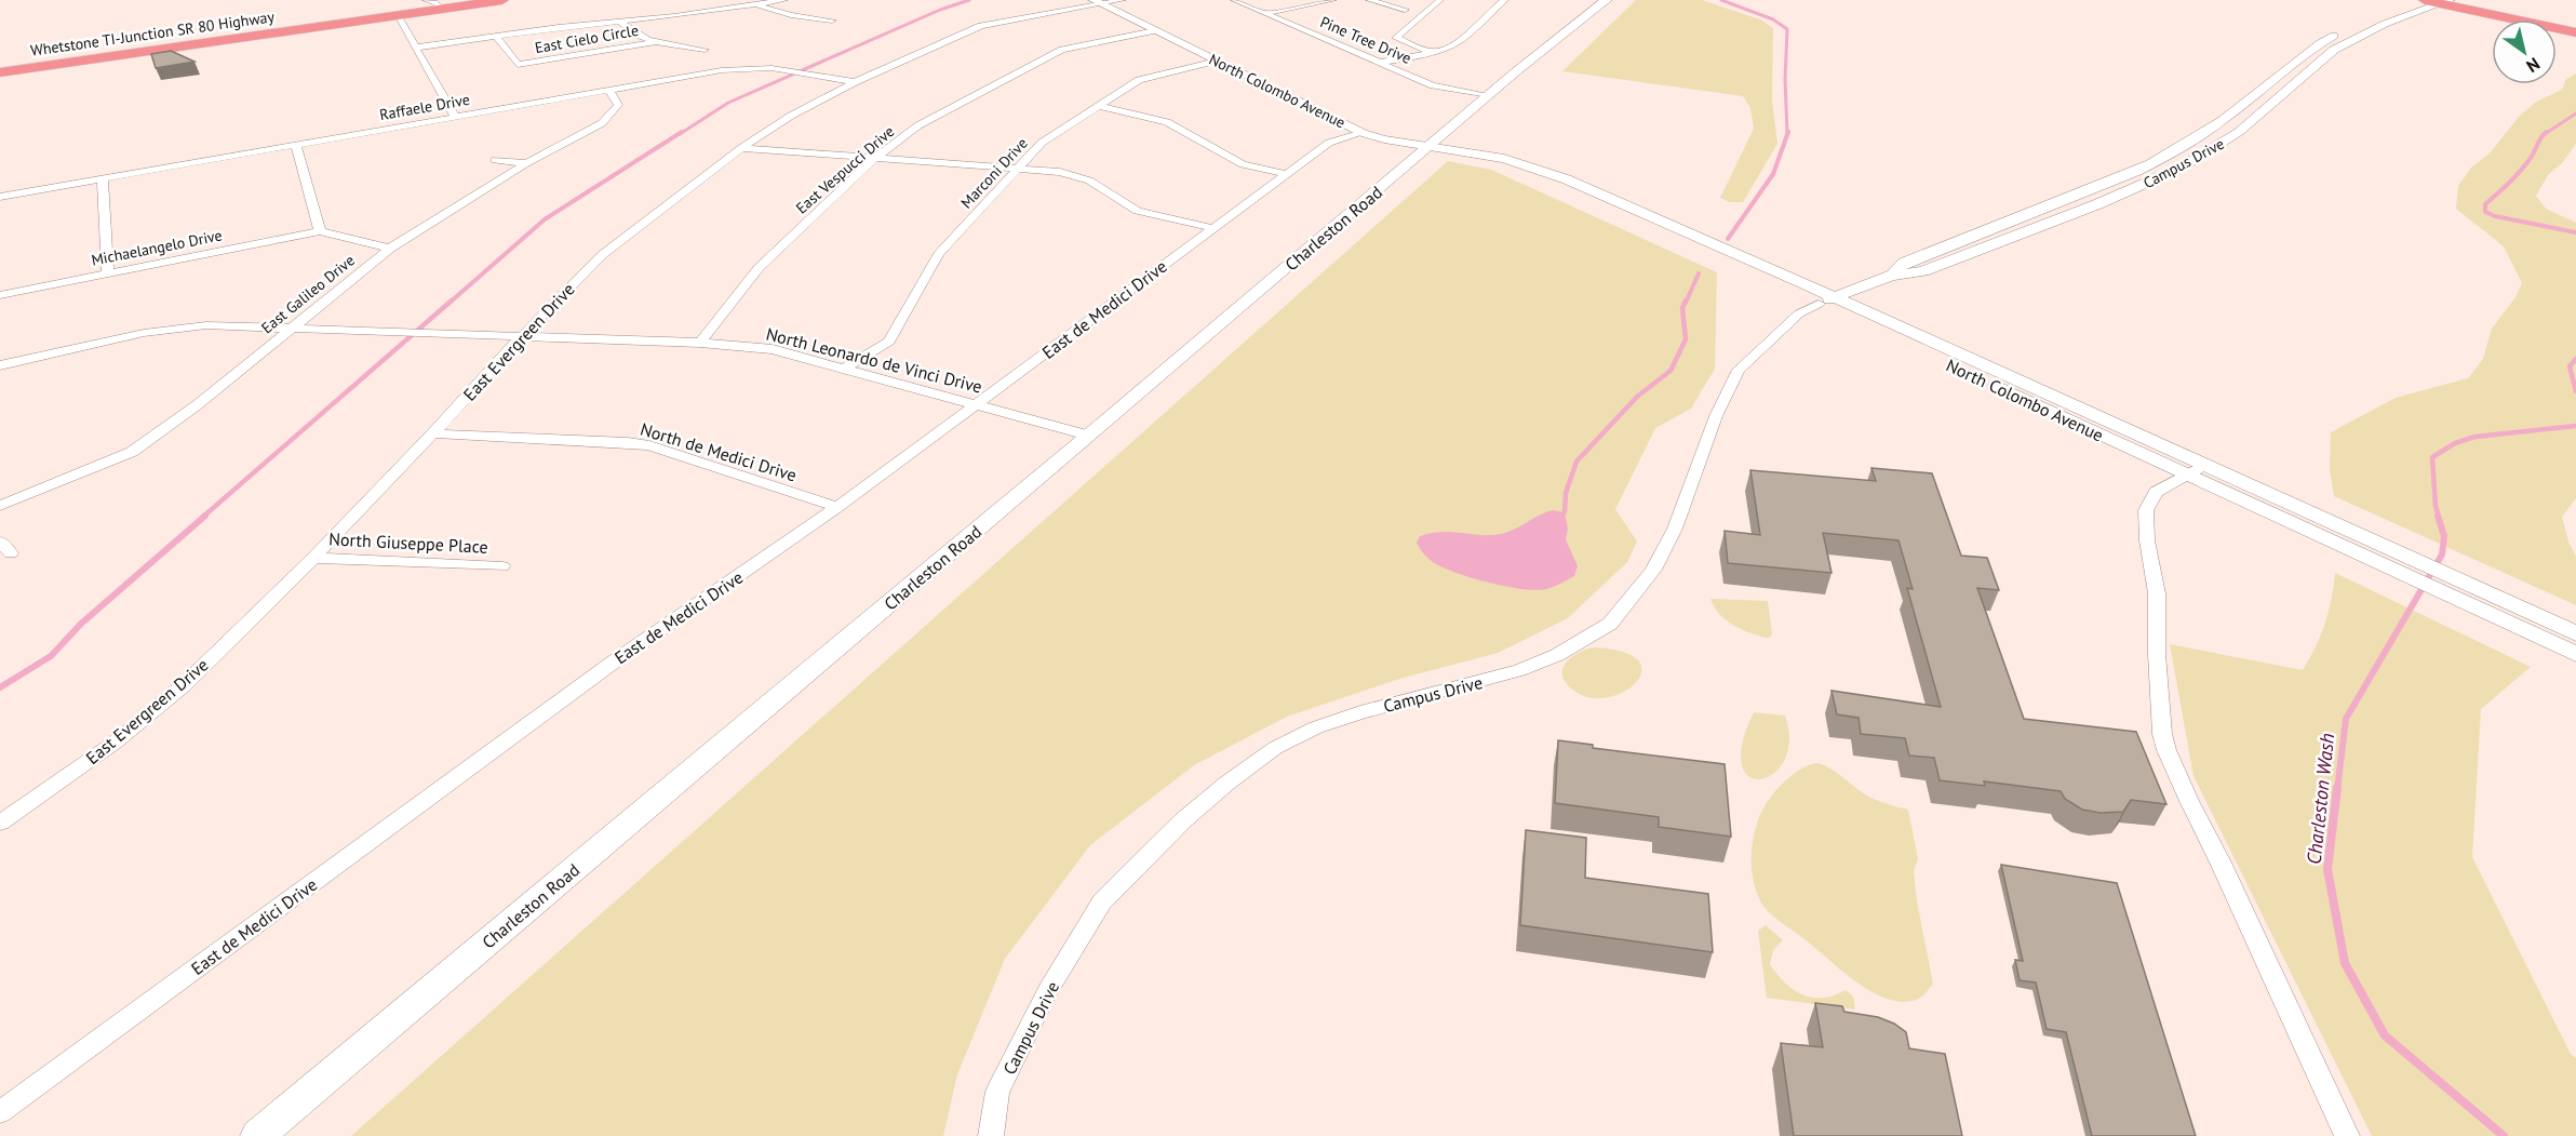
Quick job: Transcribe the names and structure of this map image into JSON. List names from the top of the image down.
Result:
{
  "streets": {
    "highway": ["Whetstone TI-Junction SR 80 Highway"],
    "main road": ["Charleston Road"],
    "street": [
      "East Cielo Circle",
      "Pine Tree Drive",
      "North Colombo Avenue",
      "Raffaele Drive",
      "Campus Drive",
      "East Vespucci Drive",
      "Marconi Drive",
      "Michaelangelo Drive",
      "East Galileo Drive",
      "East de Medici Drive",
      "East Evergreen Drive",
      "North Leonardo de Vinci Drive",
      "North de Medici Drive",
      "North Giuseppe Place"
    ]
  },
  "crossings": [
    ["Pine Tree Drive", "Charleston Road"],
    ["North Colombo Avenue", "Campus Drive"],
    ["North Colombo Avenue", "East Vespucci Drive"],
    ["North Colombo Avenue", "Marconi Drive"],
    ["North Colombo Avenue", "Charleston Road"],
    ["North Colombo Avenue", "East de Medici Drive"],
    ["North Colombo Avenue", "East Evergreen Drive"],
    ["Raffaele Drive", "East Galileo Drive"],
    ["Raffaele Drive", "East Evergreen Drive"],
    ["East Vespucci Drive", "North Leonardo de Vinci Drive"],
    ["Marconi Drive", "North Leonardo de Vinci Drive"],
    ["Charleston Road", "North Leonardo de Vinci Drive"],
    ["East Galileo Drive", "North Leonardo de Vinci Drive"],
    ["East de Medici Drive", "North Leonardo de Vinci Drive"],
    ["East de Medici Drive", "North de Medici Drive"],
    ["East Evergreen Drive", "North Leonardo de Vinci Drive"],
    ["East Evergreen Drive", "North de Medici Drive"],
    ["East Evergreen Drive", "North Giuseppe Place"]
  ],
  "water": ["Charleston Wash"],
  "north": "bottom right"
}
